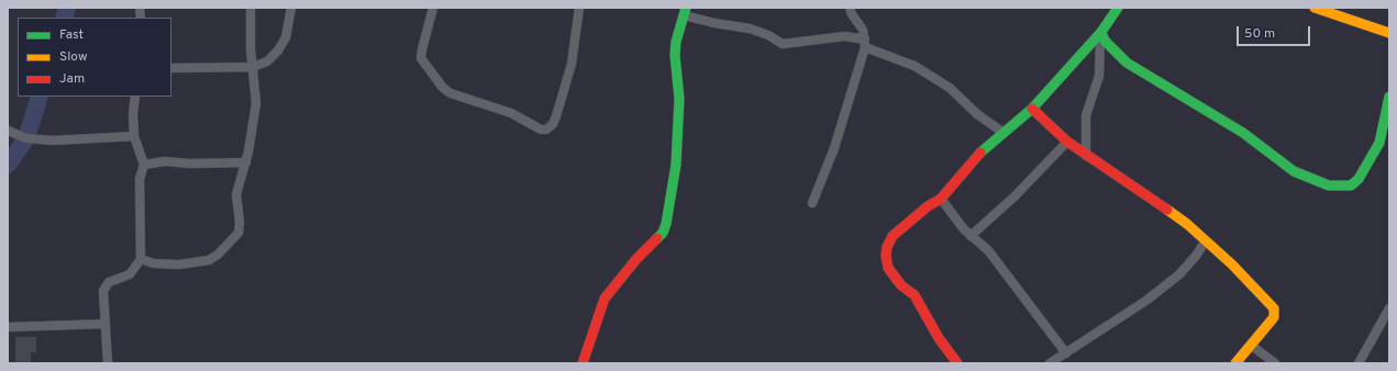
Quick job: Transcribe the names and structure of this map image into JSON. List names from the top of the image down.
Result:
{
  "legend": ["Fast", "Slow", "Jam"],
  "scale_bar": "50 m"
}
